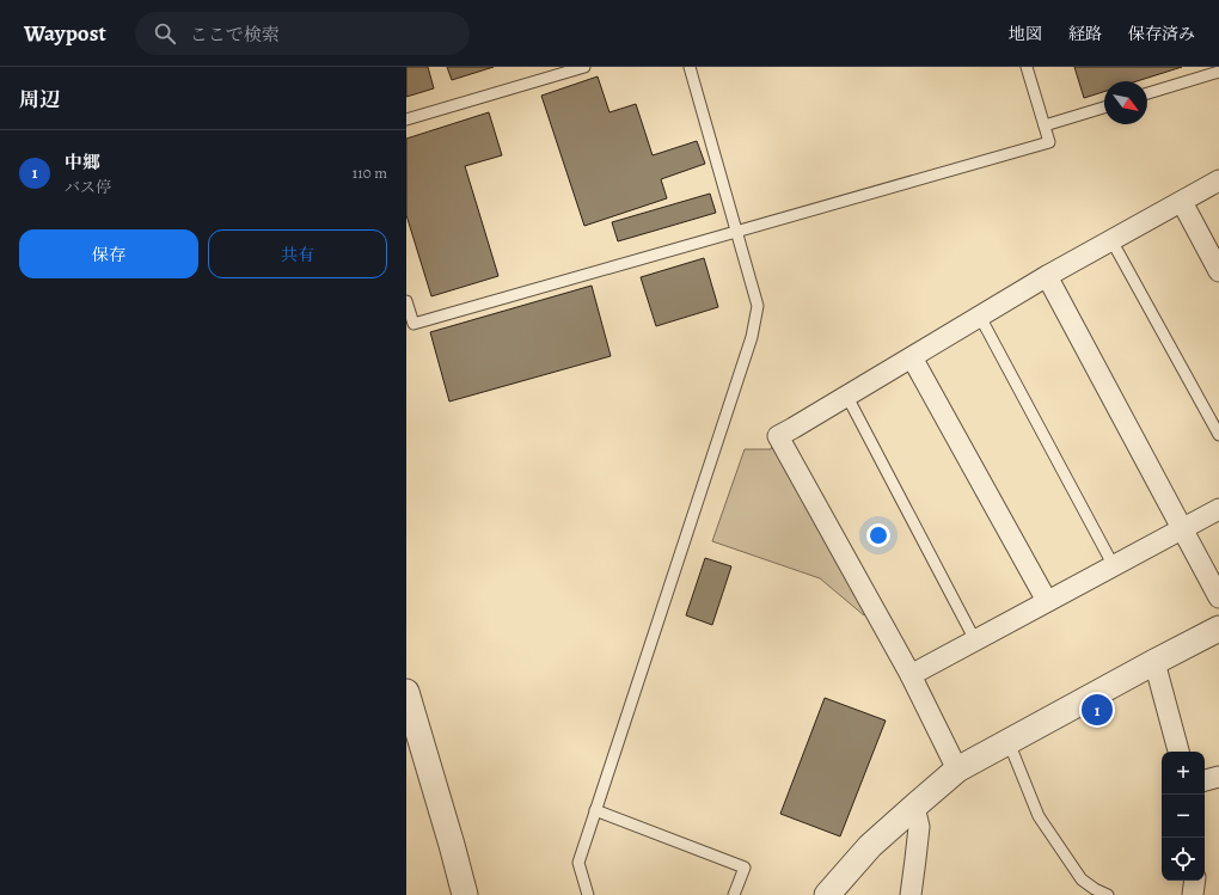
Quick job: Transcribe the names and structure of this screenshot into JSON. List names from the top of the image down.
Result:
{
  "north": "bottom right",
  "page": {
    "header": "Waypost",
    "search": "ここで検索",
    "nav": ["地図", "経路", "保存済み"],
    "heading": "周辺",
    "list": [
      {
        "mark": "1",
        "name": "中郷",
        "note": "バス停",
        "value": "110 m"
      }
    ],
    "buttons": ["保存", "共有"],
    "pins": "1",
    "map_buttons": ["+", "−"]
  }
}
